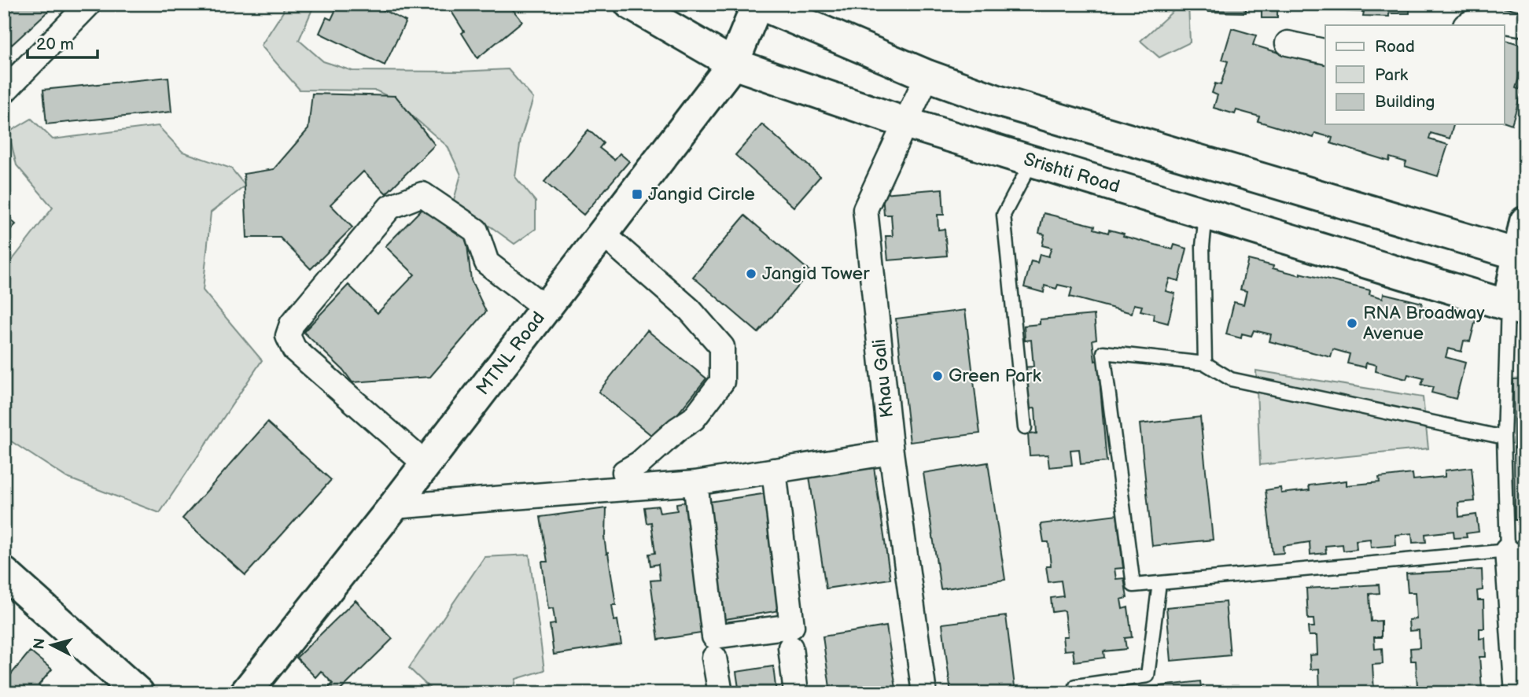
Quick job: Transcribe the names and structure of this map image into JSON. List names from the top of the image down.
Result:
{
  "streets": {
    "main road": ["Srishti Road", "MTNL Road"],
    "street": ["Khau Gali"]
  },
  "crossings": [
    ["Srishti Road", "MTNL Road"],
    ["Srishti Road", "Khau Gali"]
  ],
  "places": {
    "transit": ["Jangid Circle"],
    "other": ["Jangid Tower", "RNA Broadway Avenue", "Green Park"]
  },
  "legend": ["Road", "Park", "Building"],
  "scale_bar": "20 m",
  "north": "left"
}
